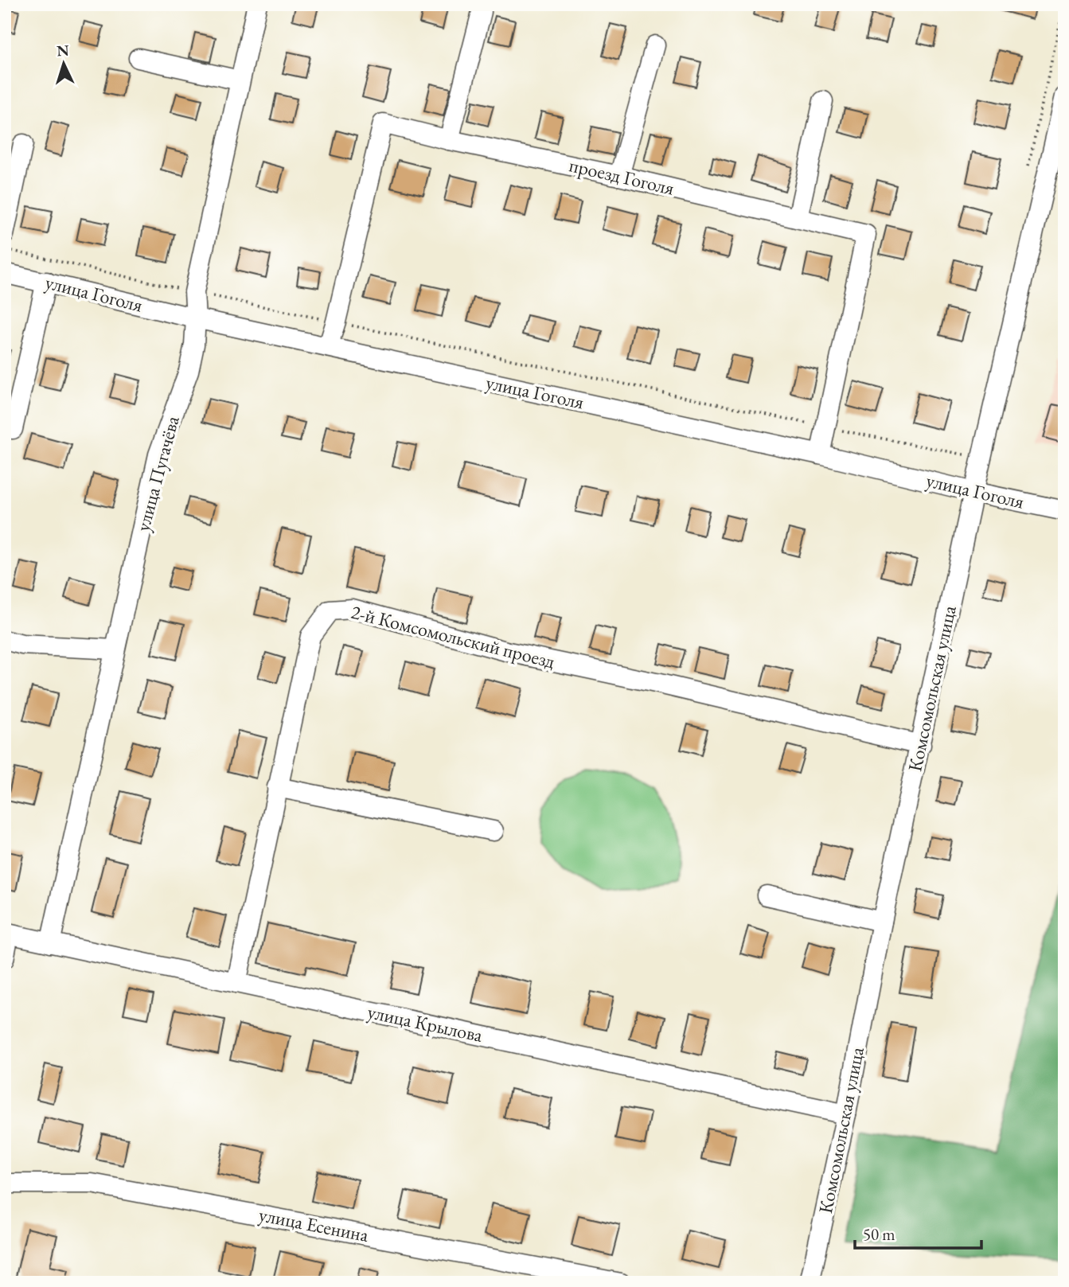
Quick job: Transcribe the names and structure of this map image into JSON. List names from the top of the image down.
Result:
{
  "streets": {
    "street": [
      "проезд Гоголя",
      "улица Гоголя",
      "улица Пугачёва",
      "2-й Комсомольский проезд",
      "Комсомольская улица",
      "улица Крылова",
      "улица Есенина"
    ]
  },
  "crossings": [
    ["проезд Гоголя", "улица Гоголя"],
    ["улица Гоголя", "улица Пугачёва"],
    ["улица Гоголя", "Комсомольская улица"],
    ["улица Пугачёва", "улица Крылова"],
    ["2-й Комсомольский проезд", "Комсомольская улица"],
    ["2-й Комсомольский проезд", "улица Крылова"],
    ["Комсомольская улица", "улица Крылова"]
  ],
  "scale_bar": "50 m",
  "north": "top"
}
